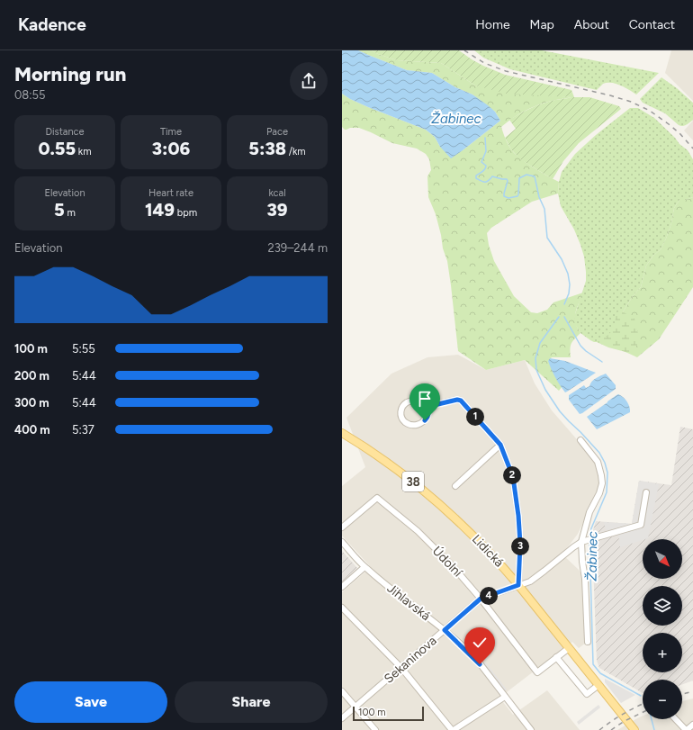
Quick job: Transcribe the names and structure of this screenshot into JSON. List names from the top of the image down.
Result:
{
  "streets": {
    "main road": ["38", "Lidická"],
    "street": ["Údolní", "Jihlavská", "Sekaninova"]
  },
  "crossings": [
    ["Lidická", "Sekaninova"],
    ["Údolní", "Sekaninova"],
    ["Jihlavská", "Sekaninova"]
  ],
  "water": ["Žabinec"],
  "scale_bar": "100 m",
  "north": "bottom right",
  "page": {
    "header": "Kadence",
    "nav": [
      "Home",
      "Map",
      "About",
      "Contact"
    ],
    "heading": ["Morning run", "08:55"],
    "stats": [
      ["Distance", "0.55 km"],
      ["Time", "3:06"],
      ["Pace", "5:38 /km"],
      ["Elevation", "5 m"],
      ["Heart rate", "149 bpm"],
      ["kcal", "39"]
    ],
    "chart": ["Elevation", "239–244 m"],
    "list": [
      {
        "name": "100 m",
        "note": "5:55"
      },
      {
        "name": "200 m",
        "note": "5:44"
      },
      {
        "name": "300 m",
        "note": "5:44"
      },
      {
        "name": "400 m",
        "note": "5:37"
      }
    ],
    "pins": [
      "1",
      "2",
      "3",
      "4"
    ],
    "map_buttons": ["+", "−"],
    "buttons": ["Save", "Share"],
    "scale": "100 m"
  }
}
